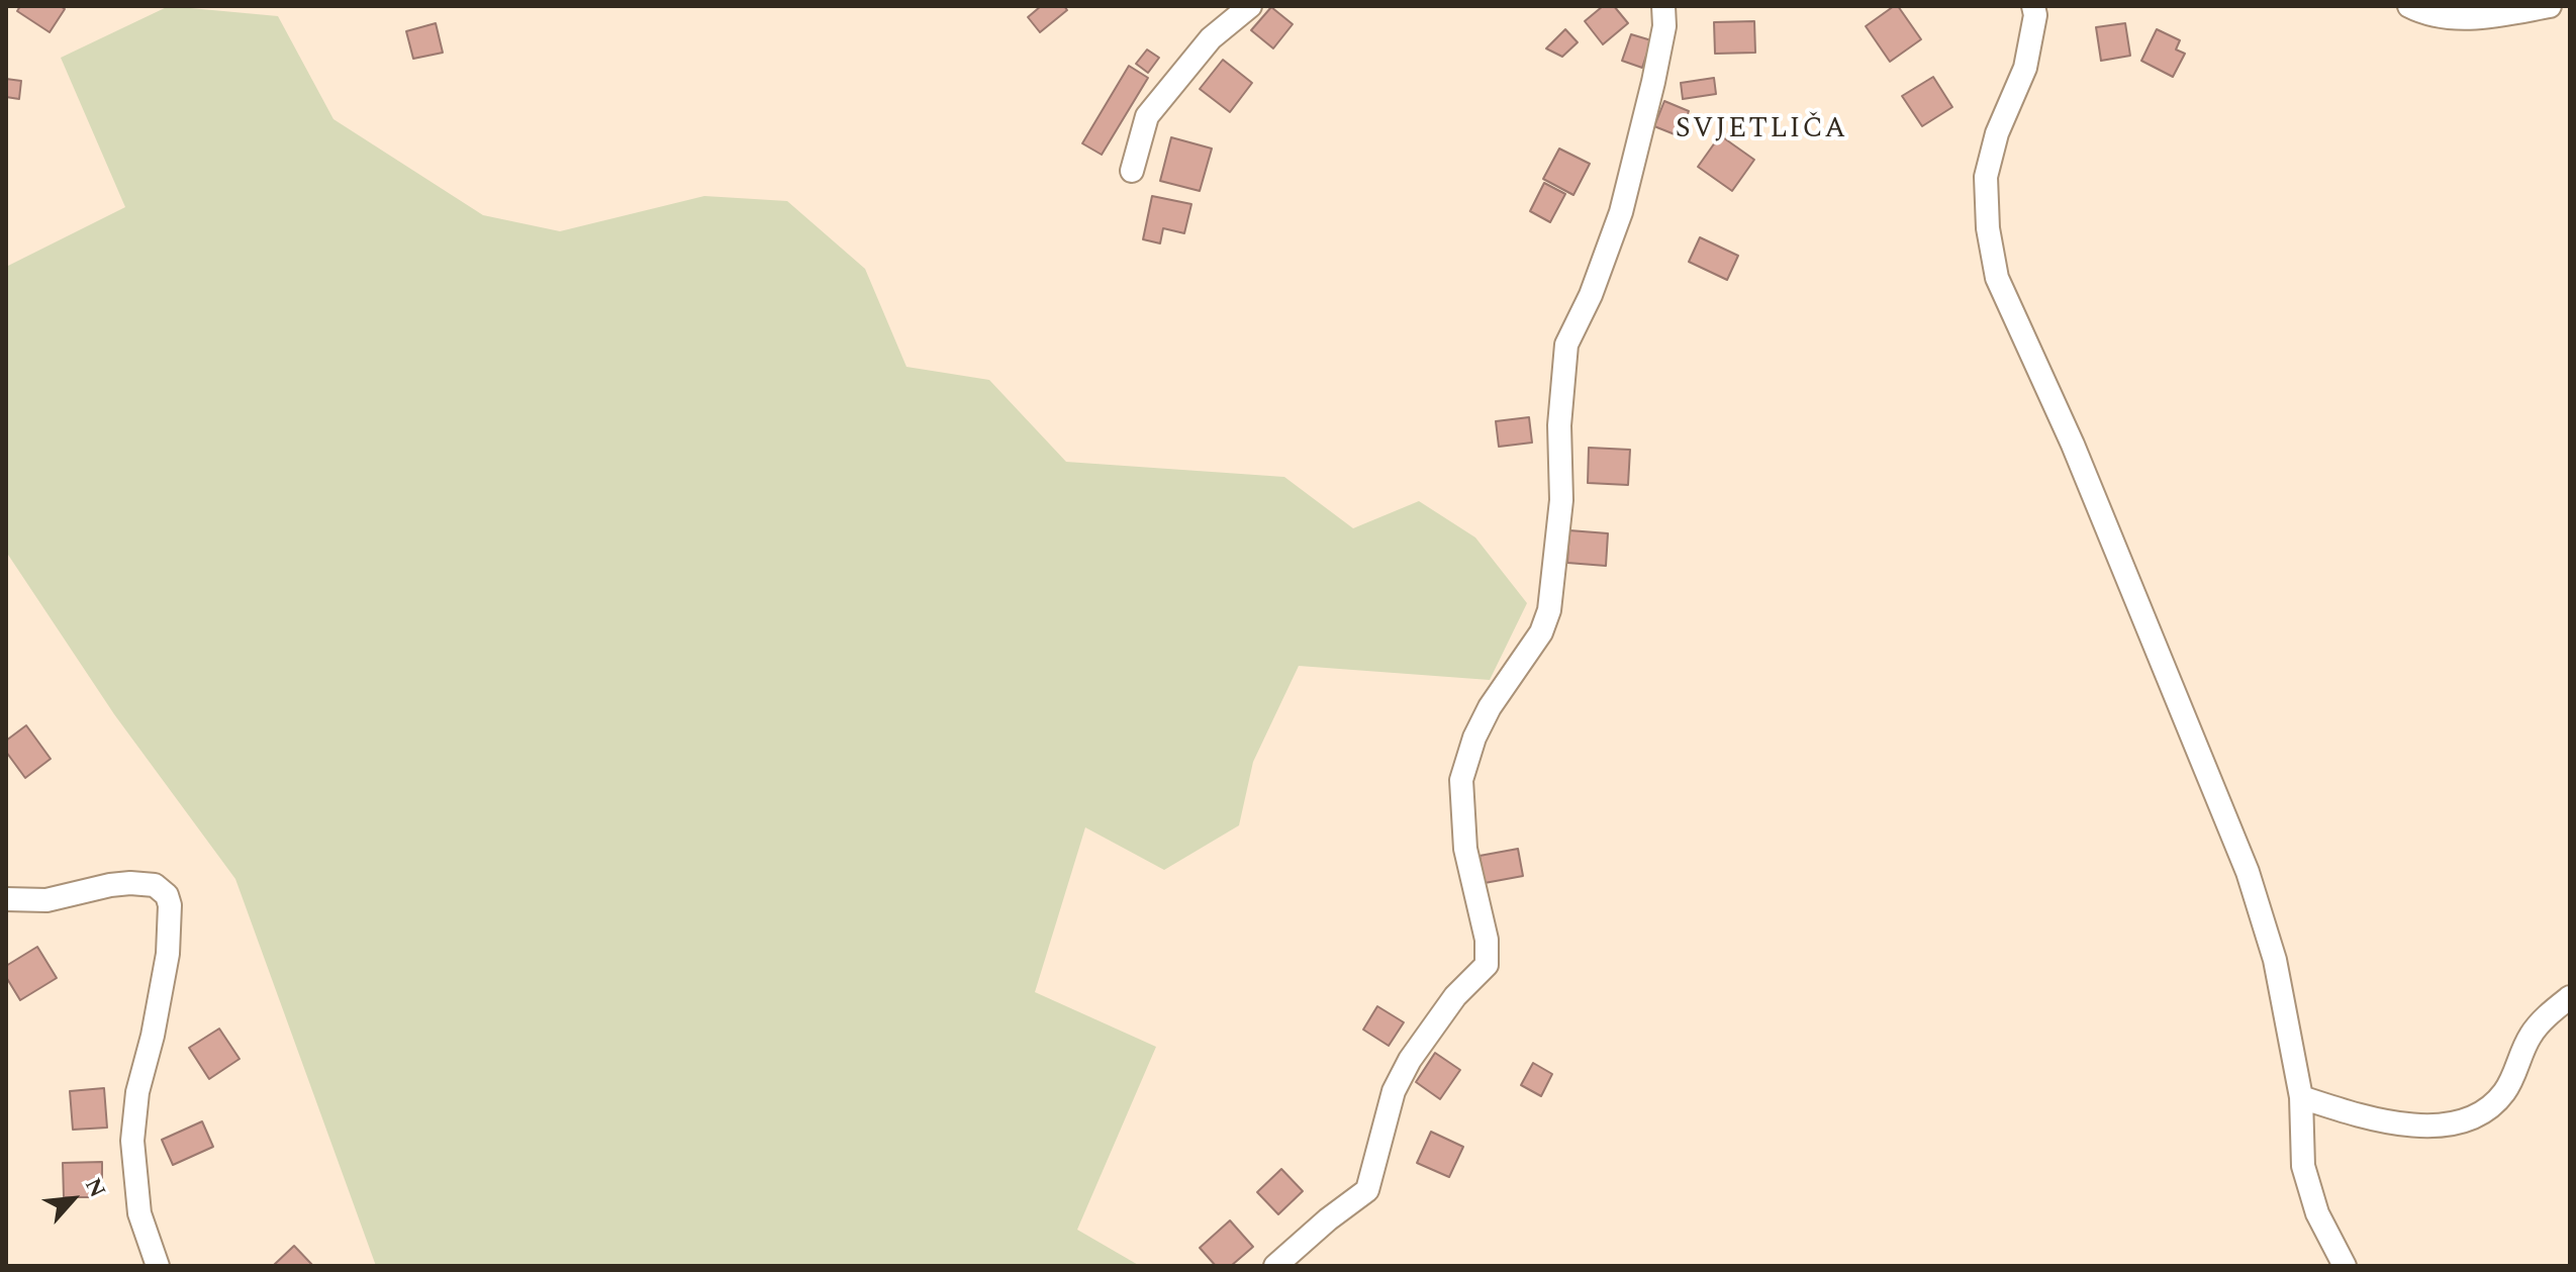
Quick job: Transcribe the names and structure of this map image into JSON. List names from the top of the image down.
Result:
{
  "districts": ["SVJETLIČA"],
  "north": "top right"
}
